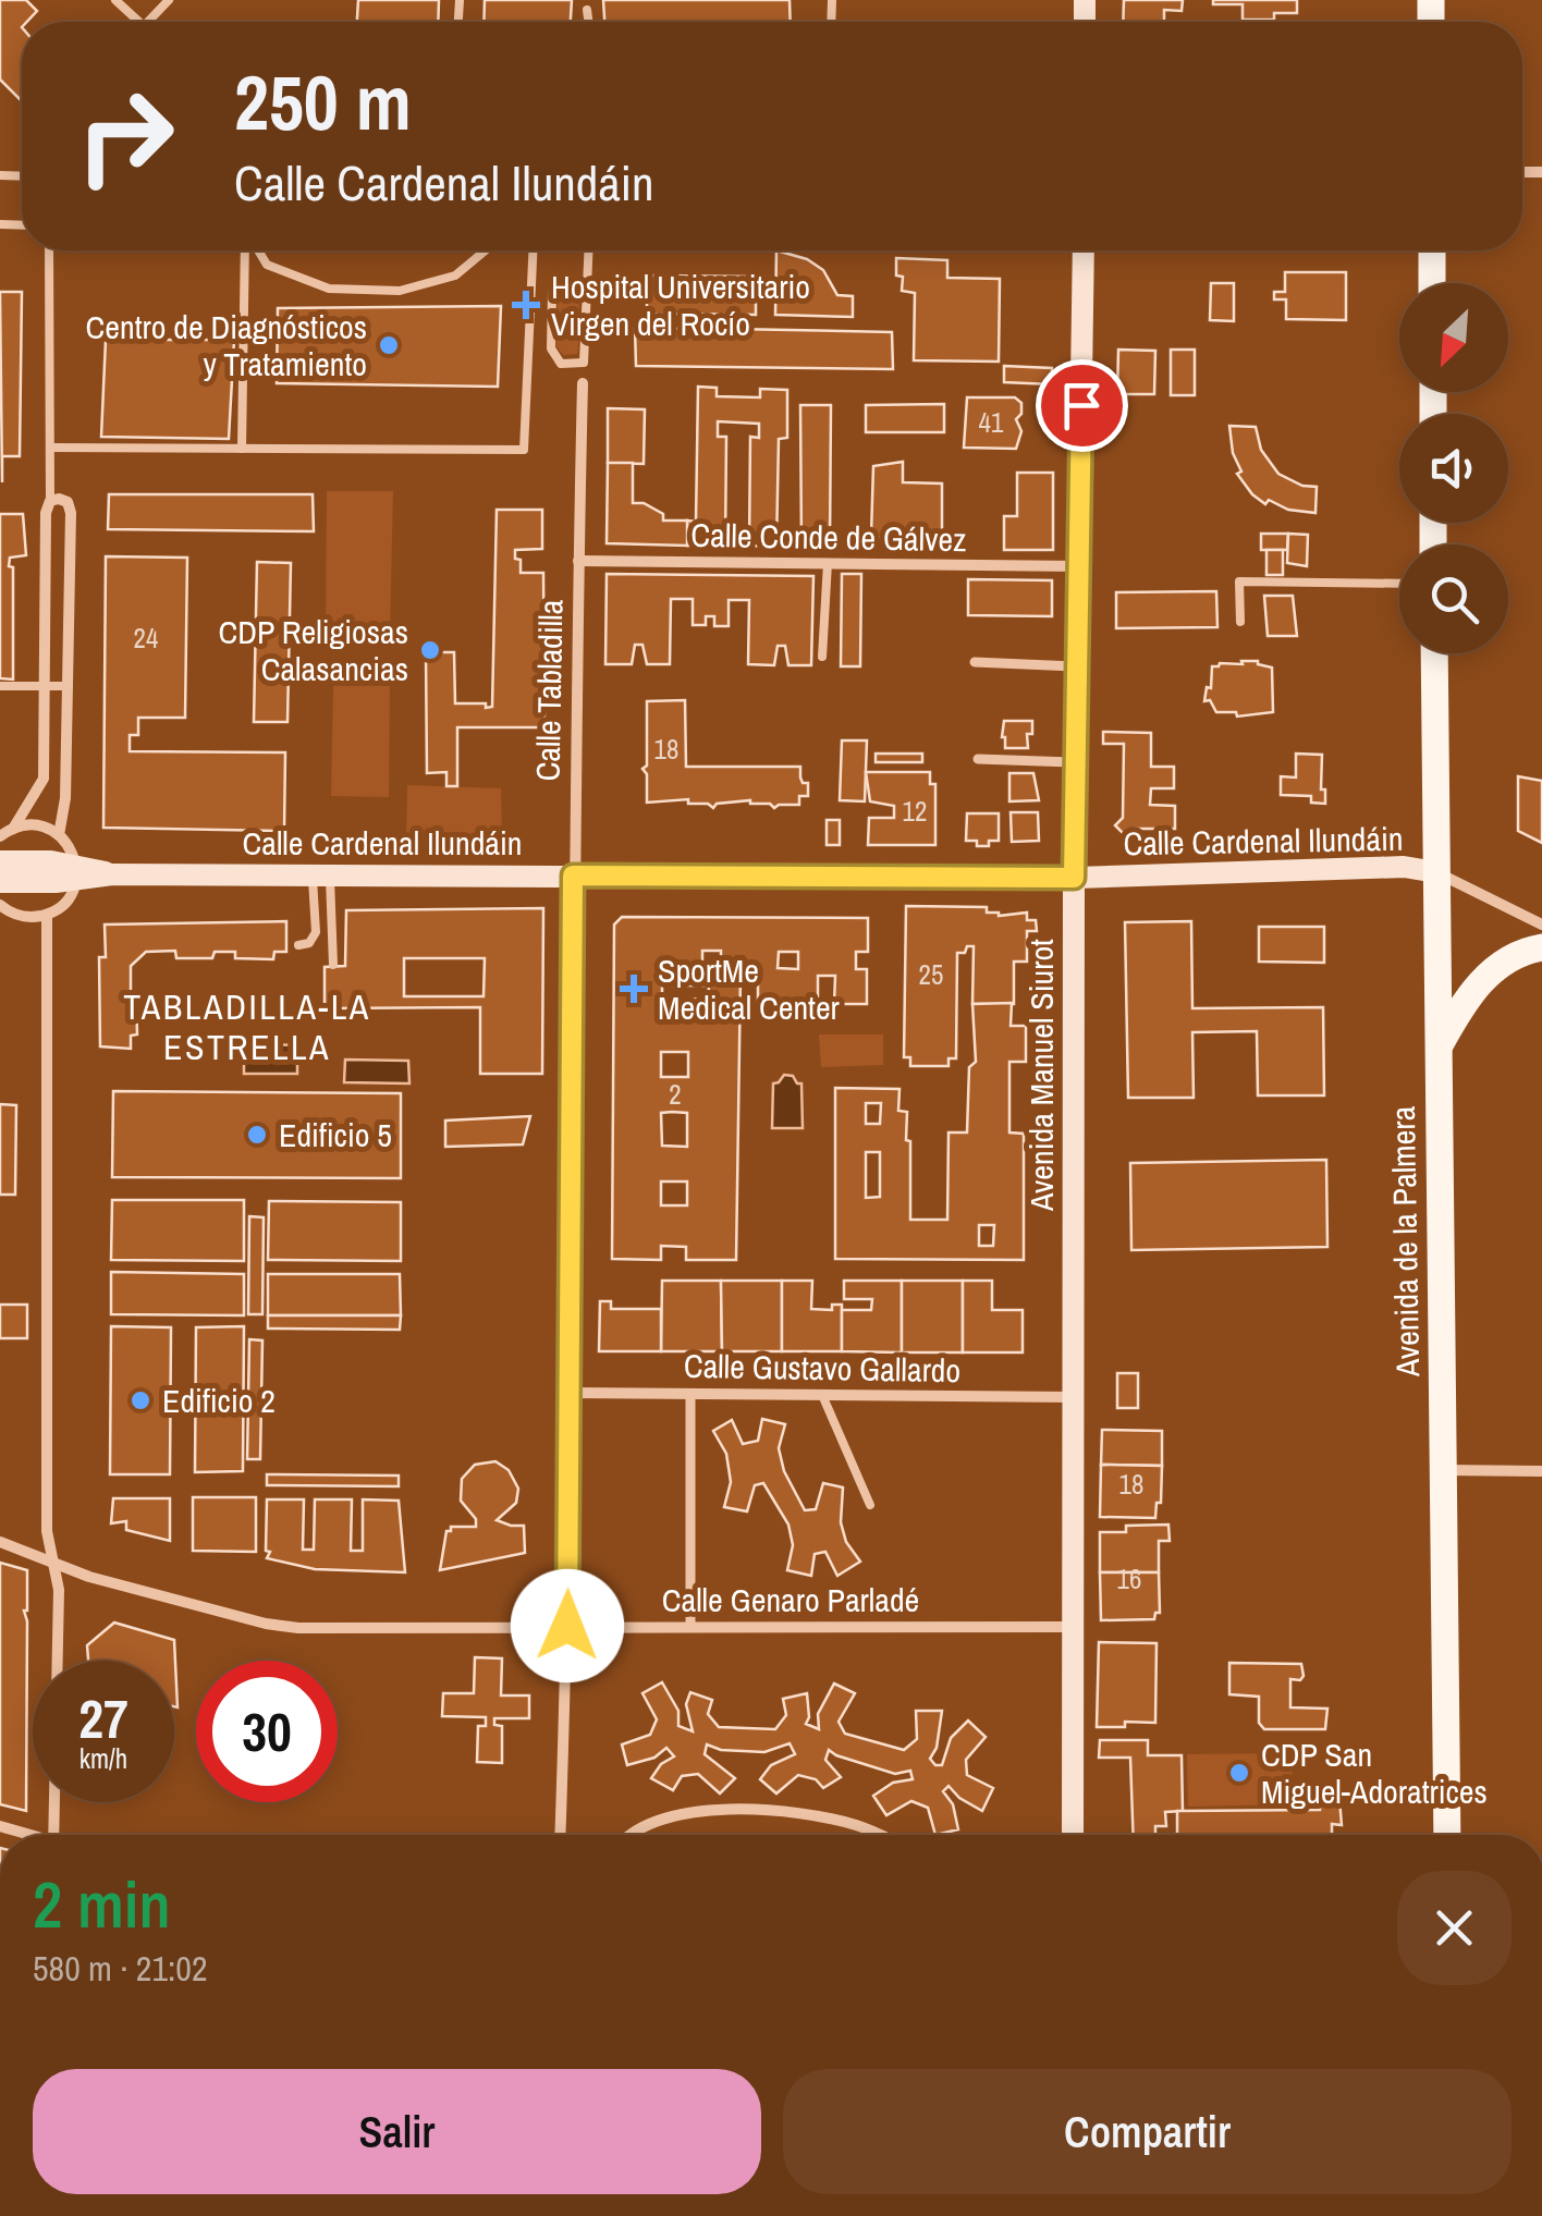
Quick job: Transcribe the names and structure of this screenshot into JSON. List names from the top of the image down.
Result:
{
  "streets": {
    "main road": ["Calle Cardenal Ilundáin", "Avenida Manuel Siurot", "Avenida de la Palmera"],
    "street": [
      "Calle Conde de Gálvez",
      "Calle Tabladilla",
      "Calle Gustavo Gallardo",
      "Calle Genaro Parladé"
    ]
  },
  "crossings": [
    ["Calle Conde de Gálvez", "Calle Tabladilla"],
    ["Calle Conde de Gálvez", "Avenida Manuel Siurot"],
    ["Calle Tabladilla", "Calle Cardenal Ilundáin"],
    ["Calle Tabladilla", "Calle Gustavo Gallardo"],
    ["Calle Tabladilla", "Calle Genaro Parladé"],
    ["Calle Cardenal Ilundáin", "Avenida Manuel Siurot"],
    ["Calle Cardenal Ilundáin", "Avenida de la Palmera"],
    ["Avenida Manuel Siurot", "Calle Gustavo Gallardo"],
    ["Avenida Manuel Siurot", "Calle Genaro Parladé"]
  ],
  "districts": ["TABLADILLA-LA ESTRELLA"],
  "places": {
    "health": ["Hospital Universitario Virgen del Rocío", "SportMe Medical Center"],
    "other": [
      "Centro de Diagnósticos y Tratamiento",
      "CDP Religiosas Calasancias",
      "Edificio 5",
      "Edificio 2",
      "CDP San Miguel-Adoratrices"
    ]
  },
  "house_numbers": [
    "41",
    "24",
    "18",
    "12",
    "25",
    "2",
    "18",
    "16"
  ],
  "north": "bottom left",
  "page": {
    "turn": ["250 m", "Calle Cardenal Ilundáin"],
    "speed": "27 km/h",
    "limit": "30",
    "heading": ["2 min", "580 m · 21:02"],
    "buttons": ["Salir", "Compartir"]
  }
}
